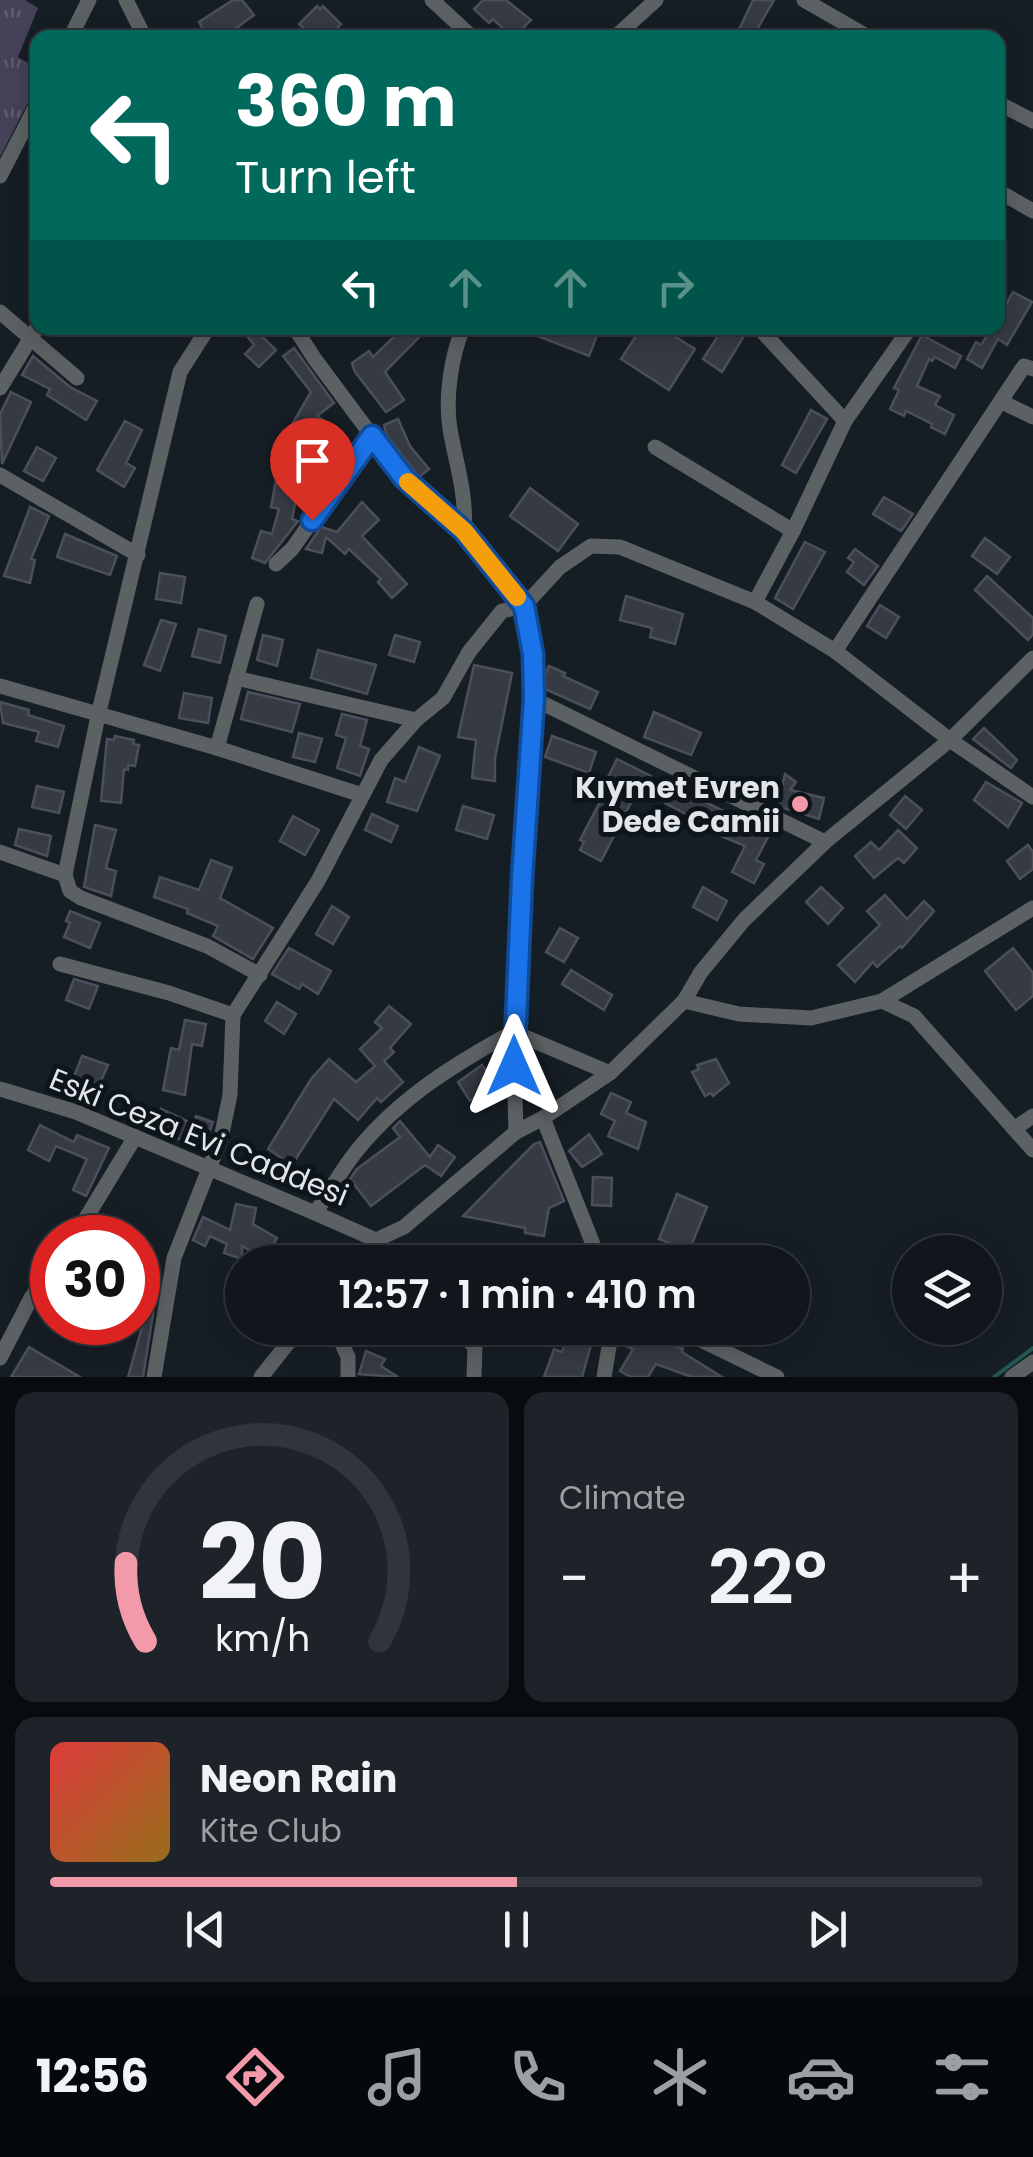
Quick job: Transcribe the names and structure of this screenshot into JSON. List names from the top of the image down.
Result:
{
  "streets": {
    "street": ["Eski Ceza Evi Caddesi"]
  },
  "places": ["Kıymet Evren Dede Camii"],
  "page": {
    "turn": ["360 m", "Turn left"],
    "limit": "30",
    "trip": "12:57 · 1 min · 410 m",
    "tile": "Climate",
    "heat": ["−", "22°", "+"],
    "song": ["Neon Rain", "Kite Club"],
    "tabs": "12:56",
    "gauge": ["20", "km/h"]
  }
}
